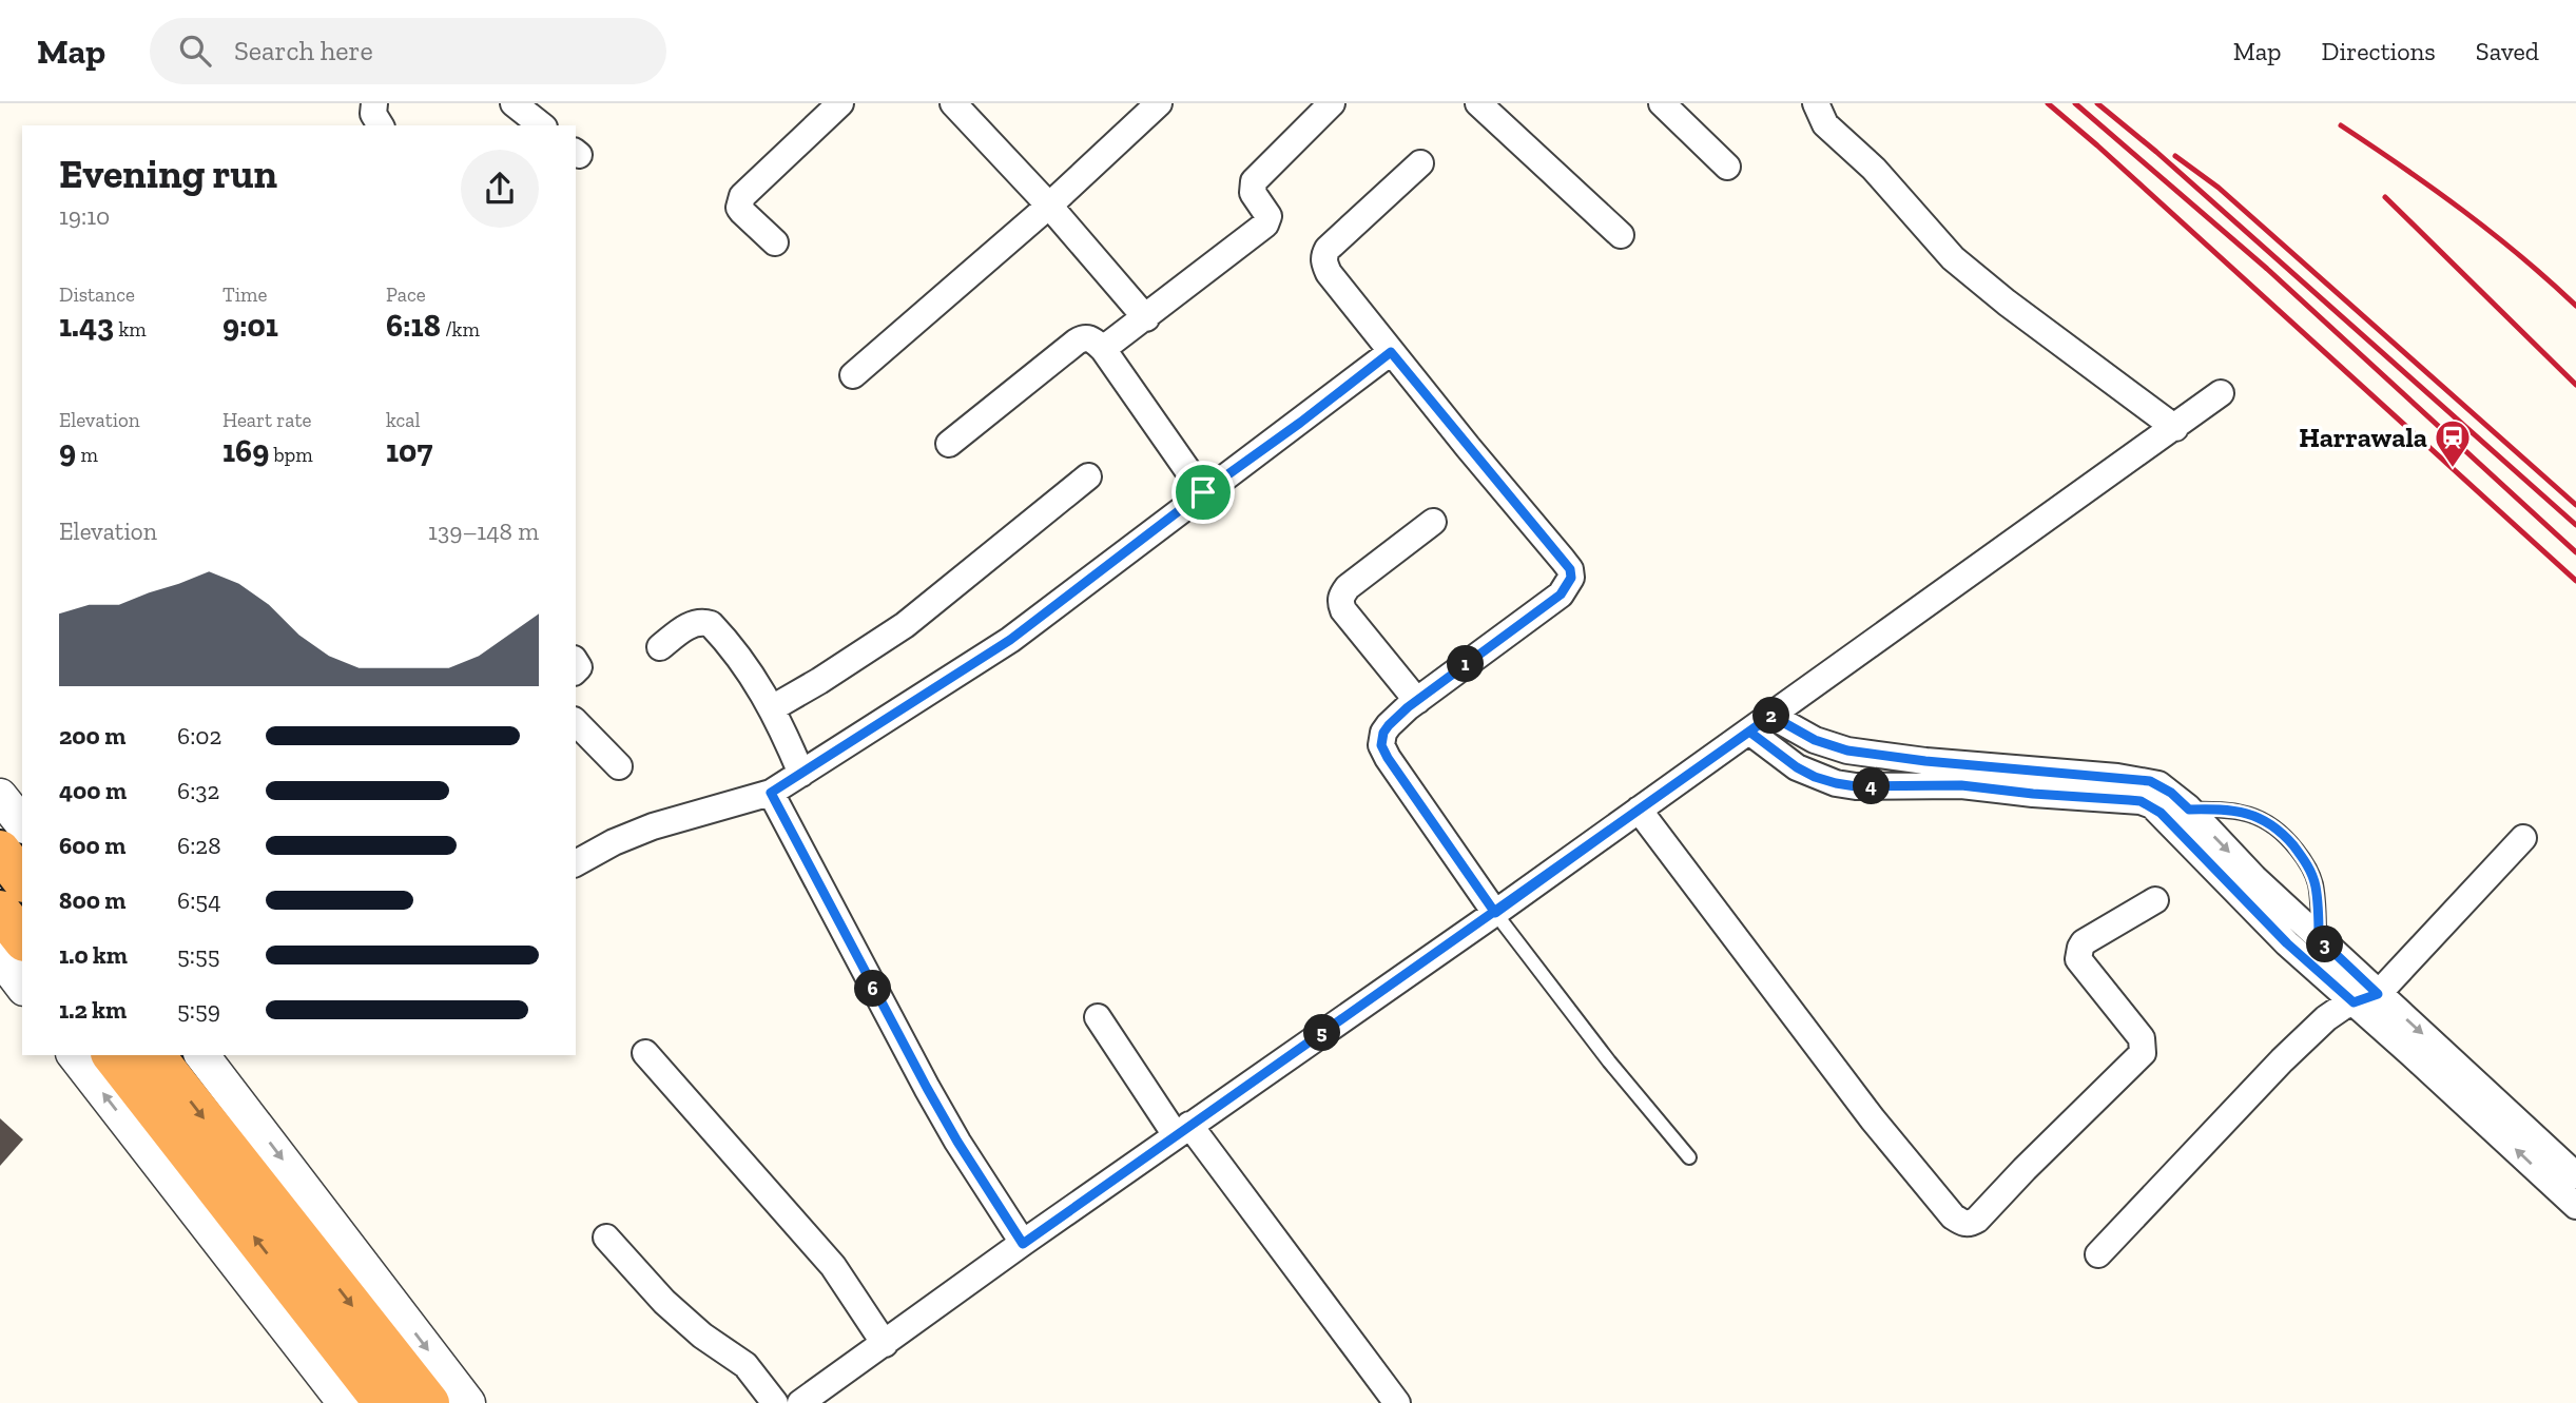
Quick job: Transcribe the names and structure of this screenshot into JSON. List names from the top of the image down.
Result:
{
  "places": {
    "station": ["Harrawala"]
  },
  "page": {
    "header": "Map",
    "search": "Search here",
    "nav": ["Map", "Directions", "Saved"],
    "heading": ["Evening run", "19:10"],
    "stats": [
      ["Distance", "1.43 km"],
      ["Time", "9:01"],
      ["Pace", "6:18 /km"],
      ["Elevation", "9 m"],
      ["Heart rate", "169 bpm"],
      ["kcal", "107"]
    ],
    "chart": ["Elevation", "139–148 m"],
    "pins": [
      "1",
      "2",
      "4",
      "3",
      "6",
      "5"
    ],
    "list": [
      {
        "name": "200 m",
        "note": "6:02"
      },
      {
        "name": "400 m",
        "note": "6:32"
      },
      {
        "name": "600 m",
        "note": "6:28"
      },
      {
        "name": "800 m",
        "note": "6:54"
      },
      {
        "name": "1.0 km",
        "note": "5:55"
      },
      {
        "name": "1.2 km",
        "note": "5:59"
      }
    ]
  }
}
